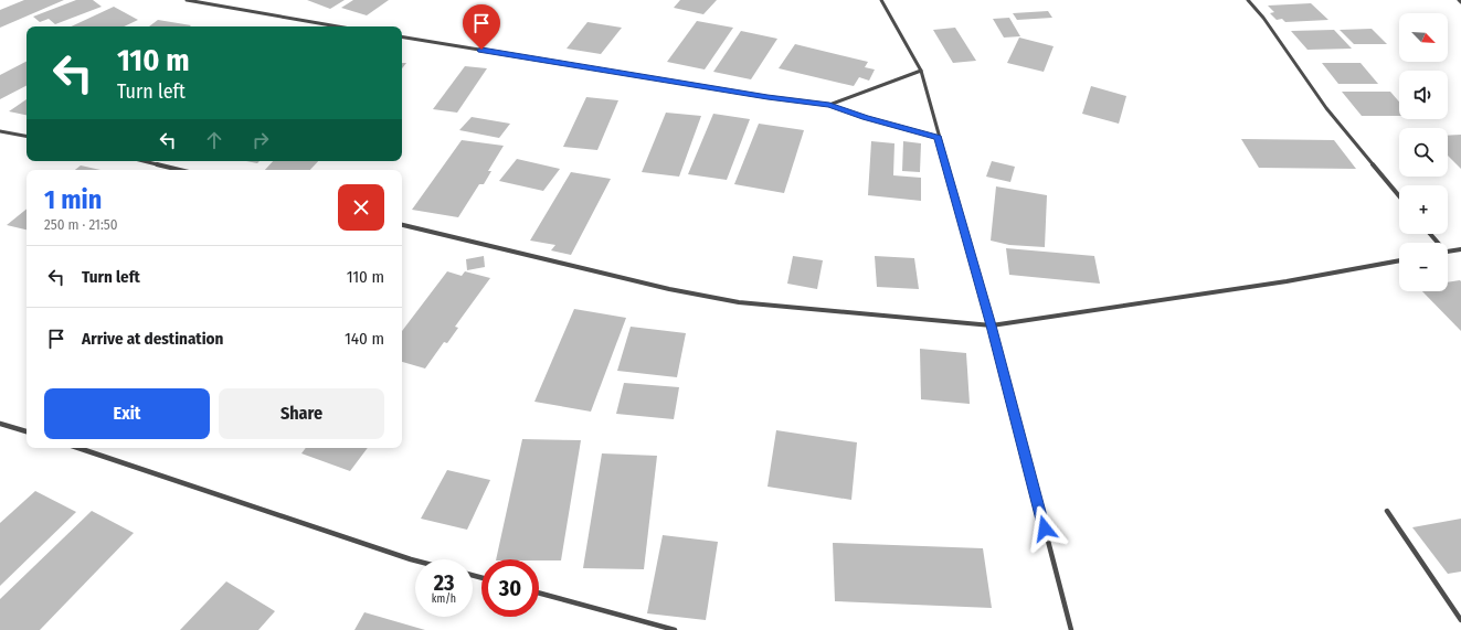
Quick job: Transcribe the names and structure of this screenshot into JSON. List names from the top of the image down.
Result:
{
  "north": "bottom right",
  "page": {
    "map_buttons": ["+", "−"],
    "turn": ["110 m", "Turn left"],
    "heading": ["1 min", "250 m · 21:50"],
    "list": [
      {
        "name": "Turn left",
        "value": "110 m"
      },
      {
        "name": "Arrive at destination",
        "value": "140 m"
      }
    ],
    "buttons": ["Exit", "Share"],
    "speed": "23 km/h",
    "limit": "30"
  }
}
